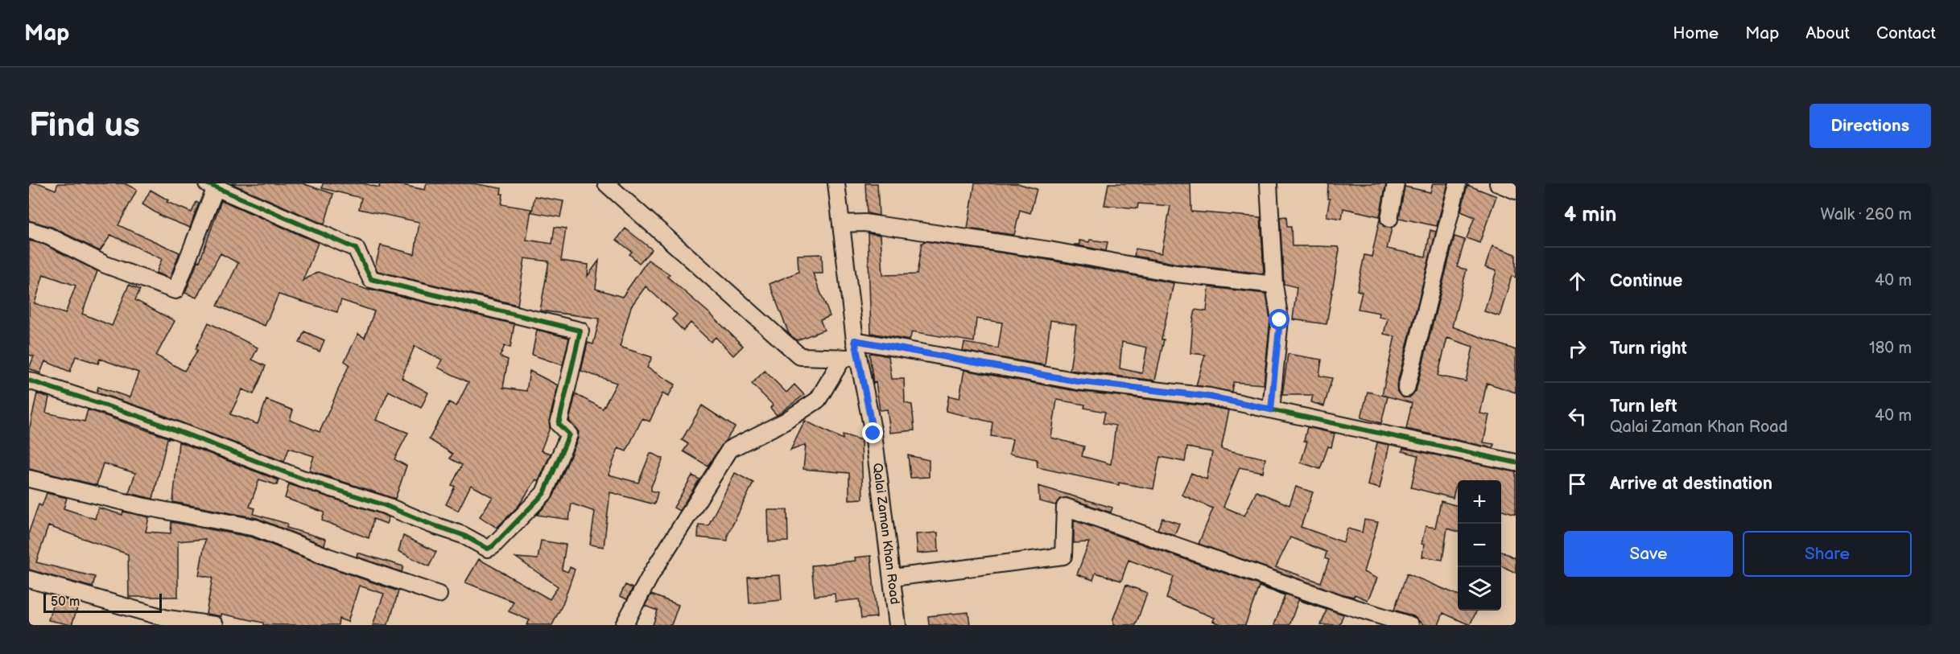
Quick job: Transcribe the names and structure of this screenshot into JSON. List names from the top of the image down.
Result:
{
  "streets": {
    "street": ["Qalai Zaman Khan Road"]
  },
  "scale_bar": "50 m",
  "page": {
    "header": "Map",
    "nav": [
      "Home",
      "Map",
      "About",
      "Contact"
    ],
    "buttons": [
      "Directions",
      ["Save", "Share"]
    ],
    "title": "Find us",
    "heading": ["4 min", "Walk · 260 m"],
    "list": [
      ["Continue", "40 m"],
      ["Turn right", "180 m"],
      ["Turn left", "Qalai Zaman Khan Road", "40 m"],
      "Arrive at destination"
    ],
    "map_buttons": ["+", "−"],
    "scale": "50 m"
  }
}
